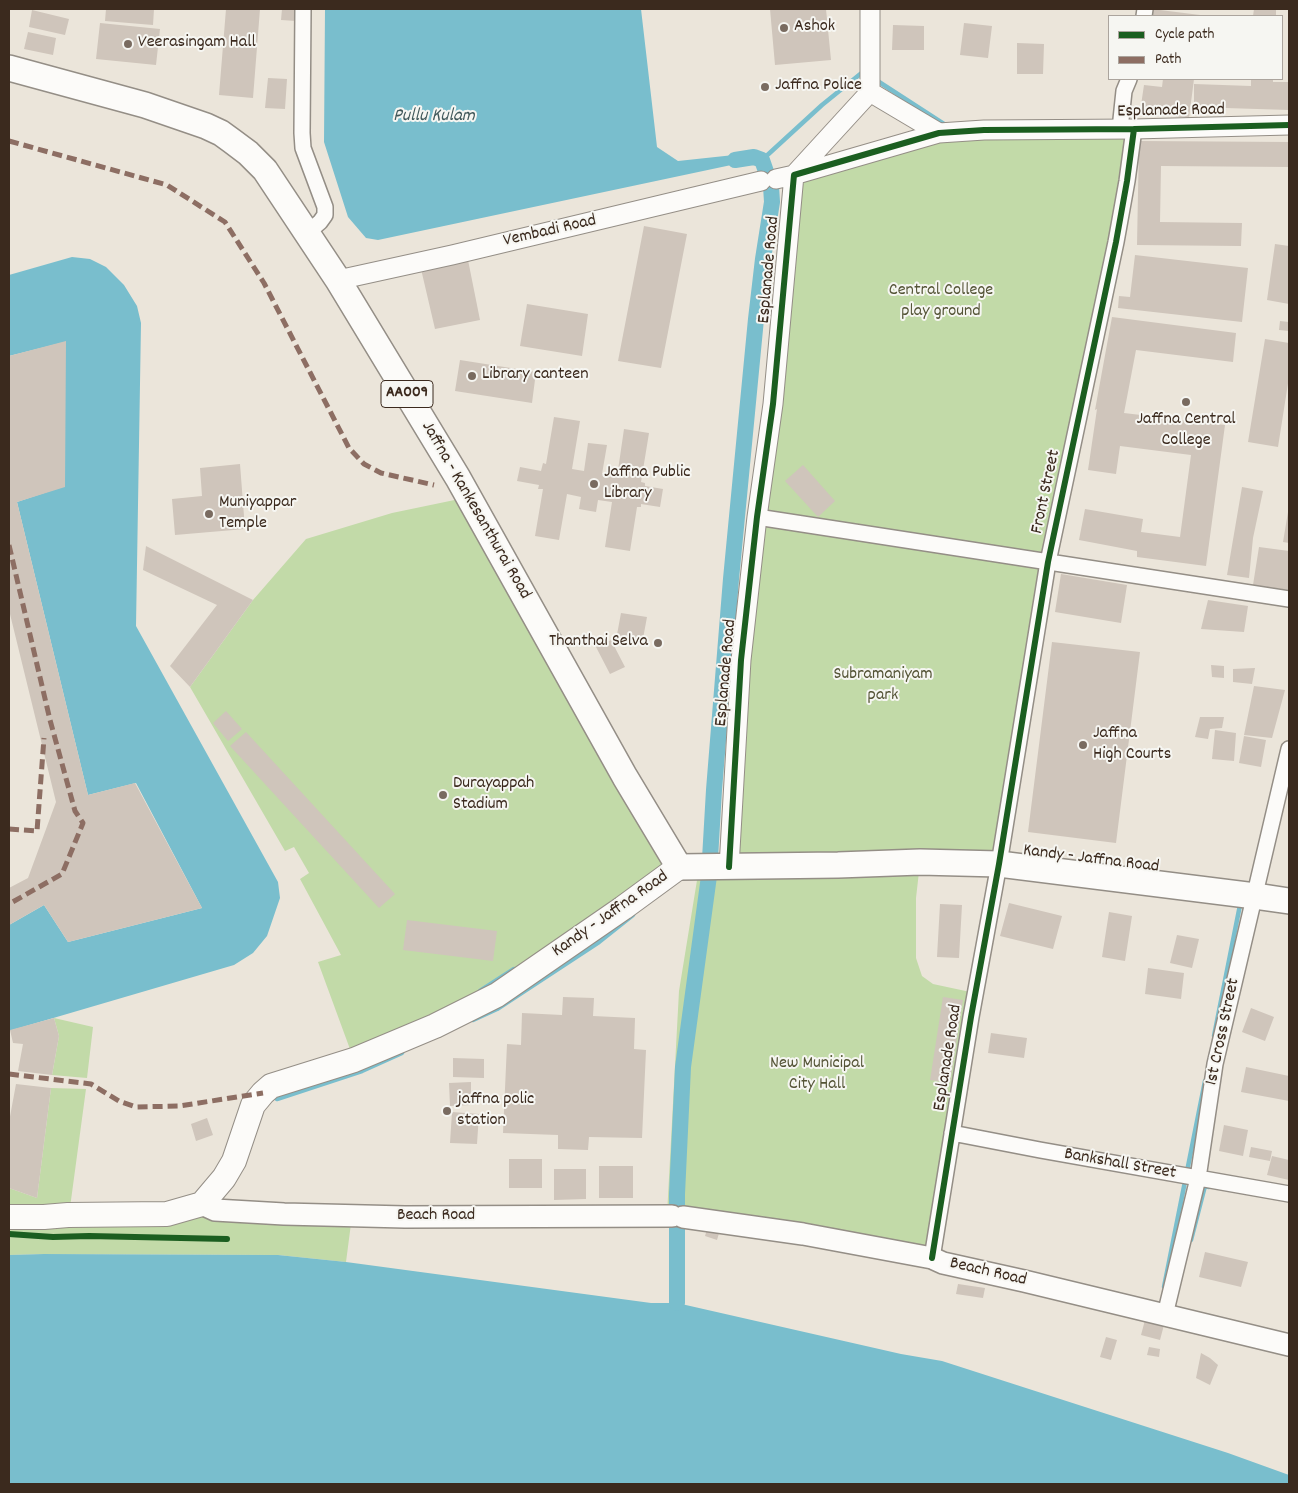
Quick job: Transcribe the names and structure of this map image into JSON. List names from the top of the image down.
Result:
{
  "streets": {
    "highway": ["AA009", "Jaffna - Kankesanthurai Road", "Kandy - Jaffna Road"],
    "main road": ["Beach Road"],
    "street": [
      "Esplanade Road",
      "Vembadi Road",
      "Front Street",
      "1st Cross Street",
      "Bankshall Street"
    ]
  },
  "crossings": [
    ["Esplanade Road", "Vembadi Road"],
    ["Esplanade Road", "Front Street"],
    ["Esplanade Road", "Kandy - Jaffna Road"],
    ["Esplanade Road", "Bankshall Street"],
    ["Esplanade Road", "Beach Road"],
    ["Vembadi Road", "Jaffna - Kankesanthurai Road"],
    ["Front Street", "Kandy - Jaffna Road"],
    ["Jaffna - Kankesanthurai Road", "Kandy - Jaffna Road"],
    ["Kandy - Jaffna Road", "1st Cross Street"],
    ["Kandy - Jaffna Road", "Beach Road"],
    ["1st Cross Street", "Bankshall Street"],
    ["1st Cross Street", "Beach Road"]
  ],
  "water": ["Pullu Kulam"],
  "parks": ["Central College play ground", "Subramaniyam park", "New Municipal City Hall"],
  "places": [
    "Ashok",
    "Veerasingam Hall",
    "Jaffna Police",
    "Library canteen",
    "Jaffna Central College",
    "Jaffna Public Library",
    "Muniyappar Temple",
    "Thanthai Selva",
    "Jaffna High Courts",
    "Durayappah Stadium",
    "jaffna polic station"
  ],
  "legend": ["Cycle path", "Path"]
}
